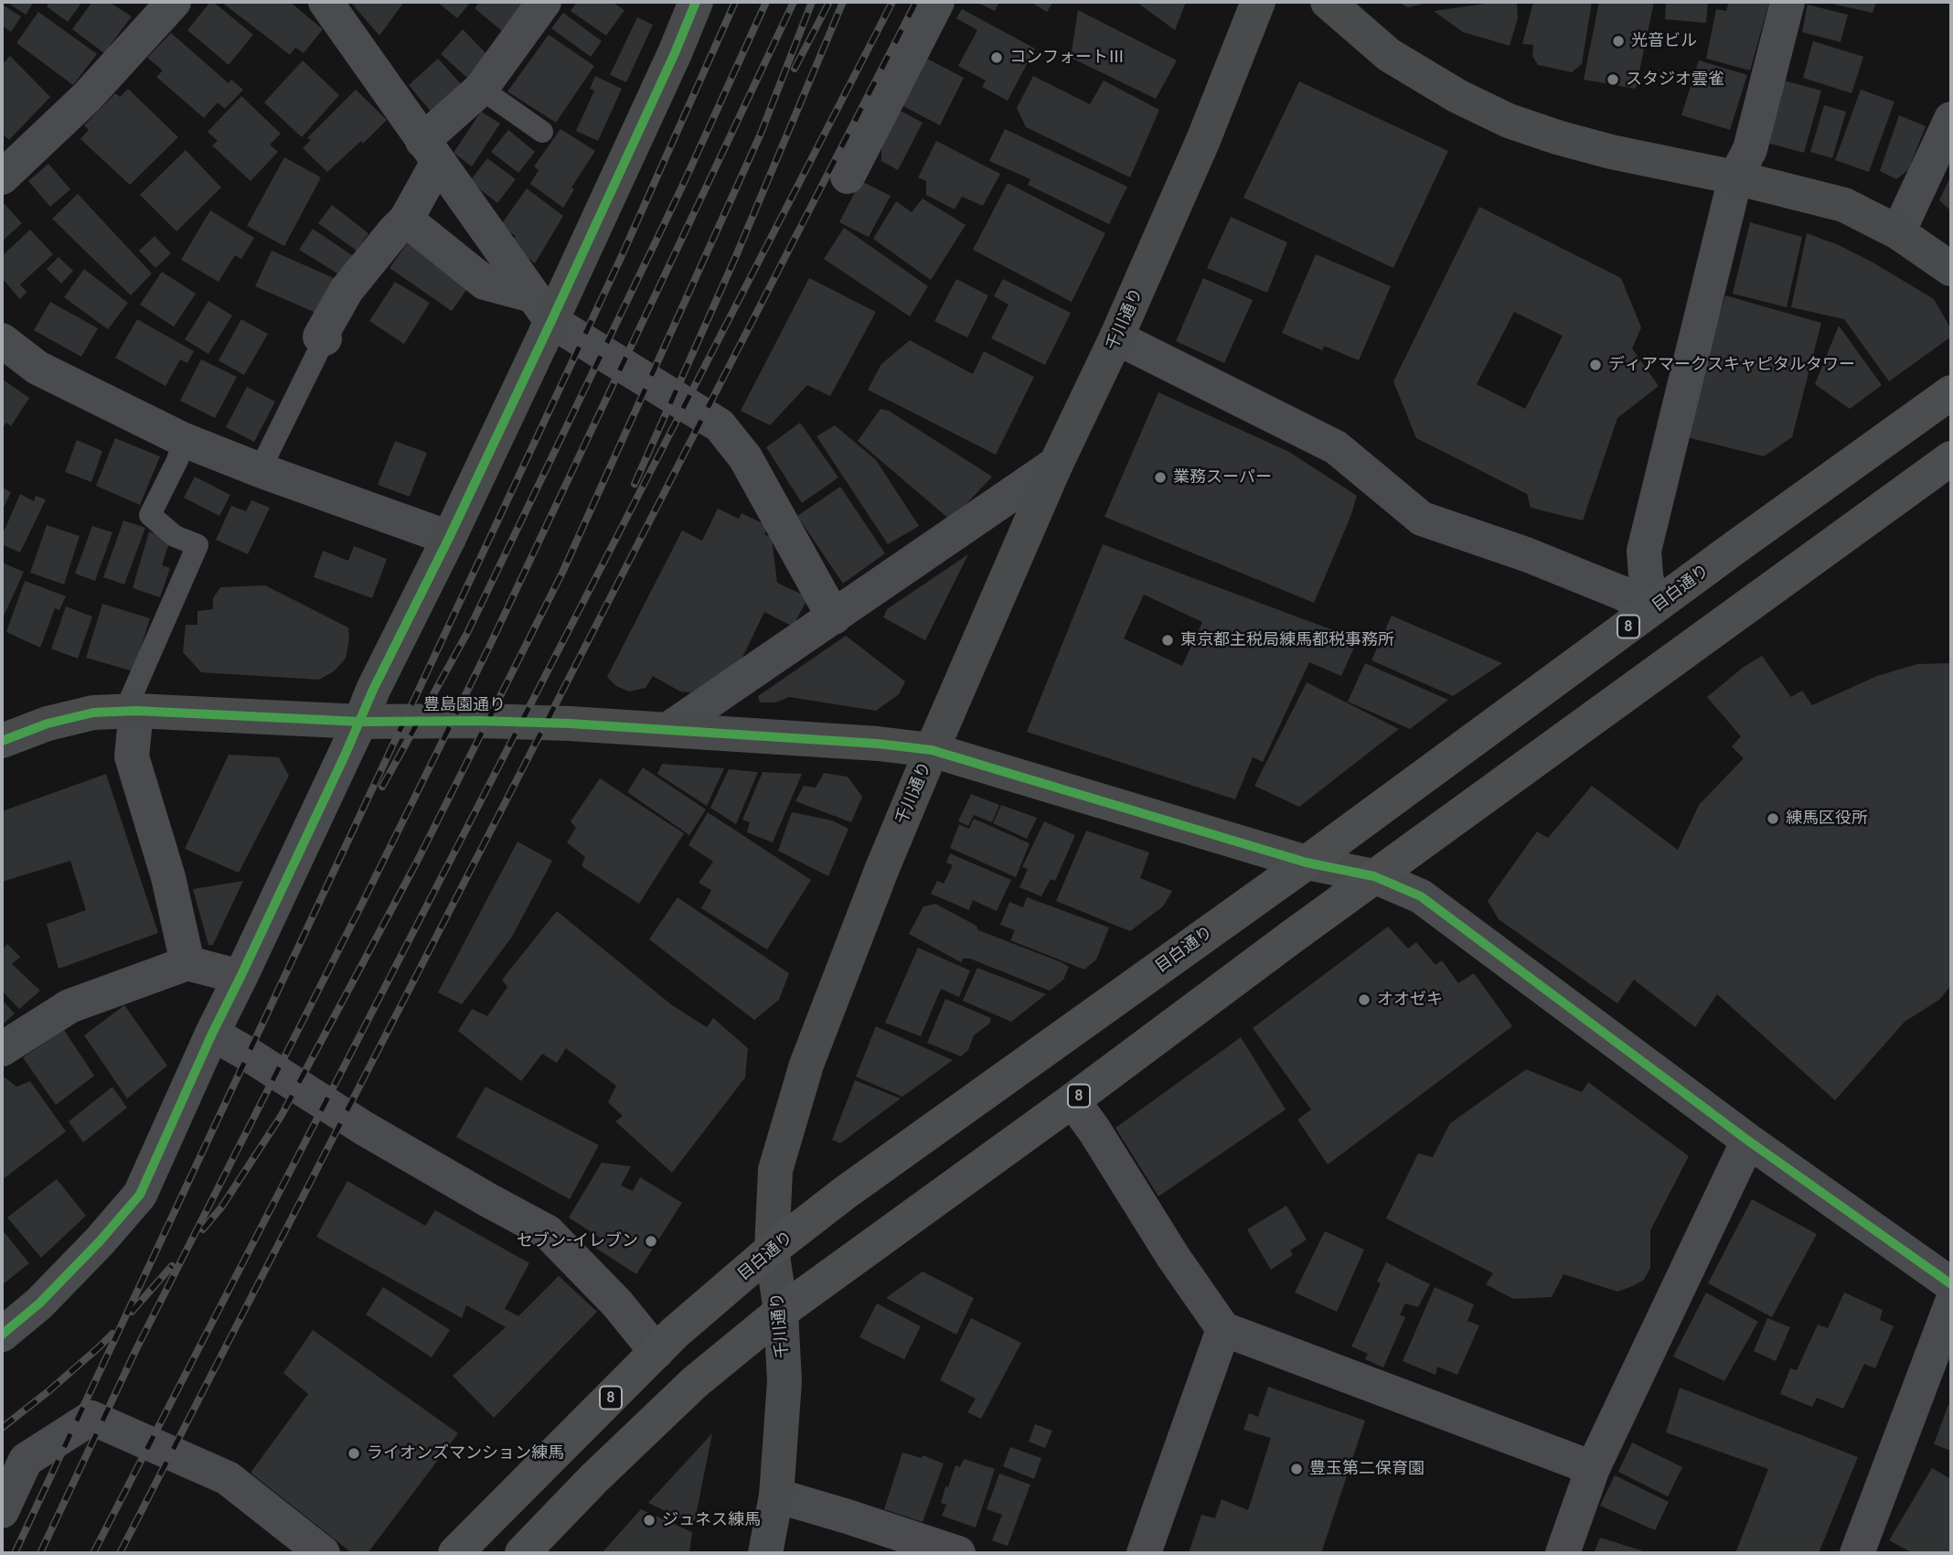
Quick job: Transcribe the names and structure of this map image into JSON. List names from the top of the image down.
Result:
{
  "streets": {
    "main road": ["目白通り", "8"],
    "street": ["千川通り", "豊島園通り"]
  },
  "crossings": [
    ["千川通り", "目白通り"],
    ["千川通り", "8"],
    ["千川通り", "豊島園通り"],
    ["目白通り", "豊島園通り"],
    ["8", "豊島園通り"]
  ],
  "places": [
    "光音ビル",
    "コンフォートⅢ",
    "スタジオ雲雀",
    "ディアマークスキャピタルタワー",
    "業務スーパー",
    "東京都主税局練馬都税事務所",
    "練馬区役所",
    "オオゼキ",
    "セブン-イレブン",
    "ライオンズマンション練馬",
    "豊玉第二保育園",
    "ジュネス練馬"
  ]
}
